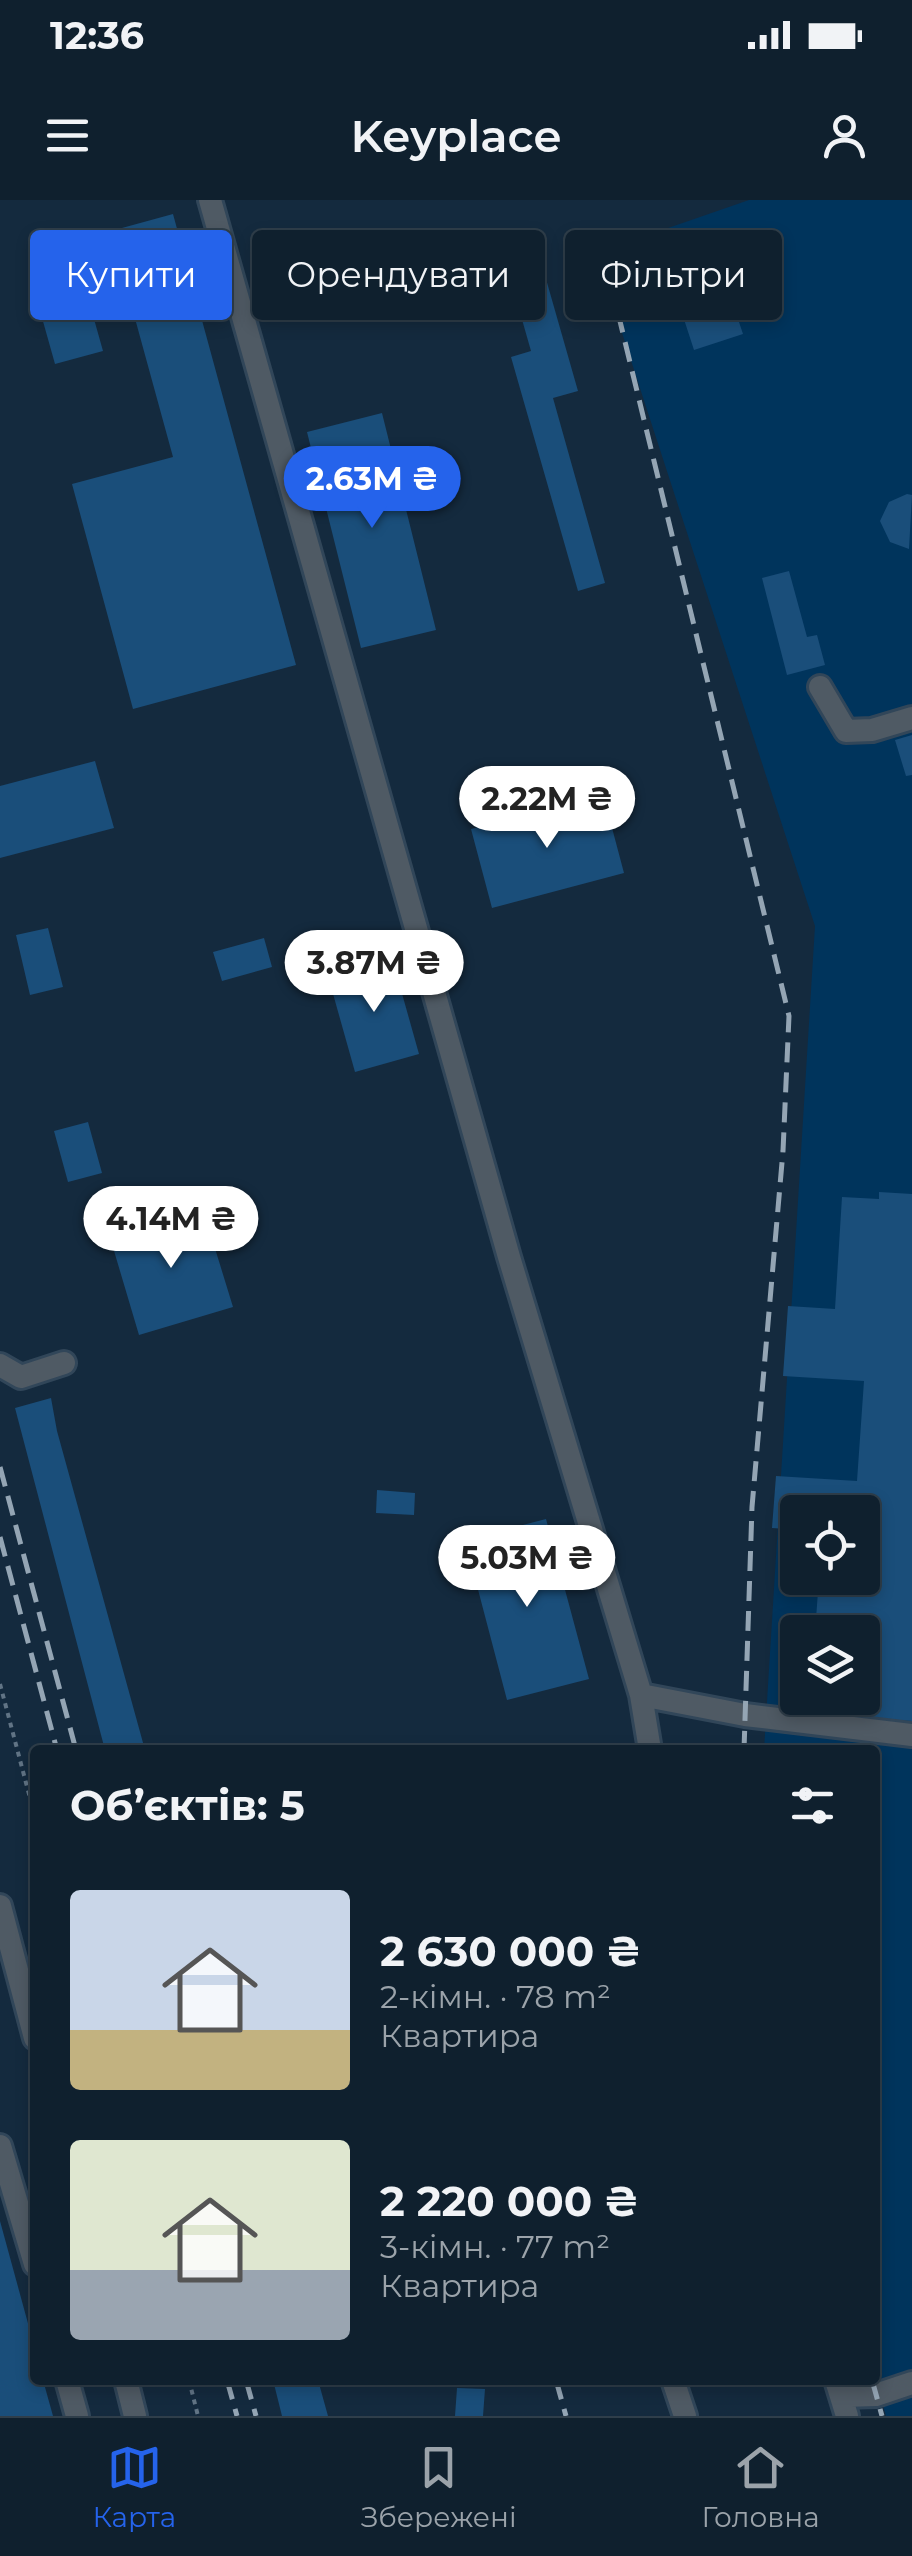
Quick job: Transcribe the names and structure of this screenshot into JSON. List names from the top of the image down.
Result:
{
  "page": {
    "status": "12:36",
    "header": "Keyplace",
    "chip": ["Купити", "Орендувати", "Фільтри"],
    "price": [
      "2.63M ₴",
      "2.22M ₴",
      "3.87M ₴",
      "4.14M ₴",
      "5.03M ₴"
    ],
    "heading": "Об’єктів: 5",
    "list": [
      {
        "name": "2 630 000 ₴",
        "note": "2-кімн. · 78 m² · Квартира"
      },
      {
        "name": "2 220 000 ₴",
        "note": "3-кімн. · 77 m² · Квартира"
      }
    ],
    "tabs": ["Карта", "Збережені", "Головна"]
  }
}
